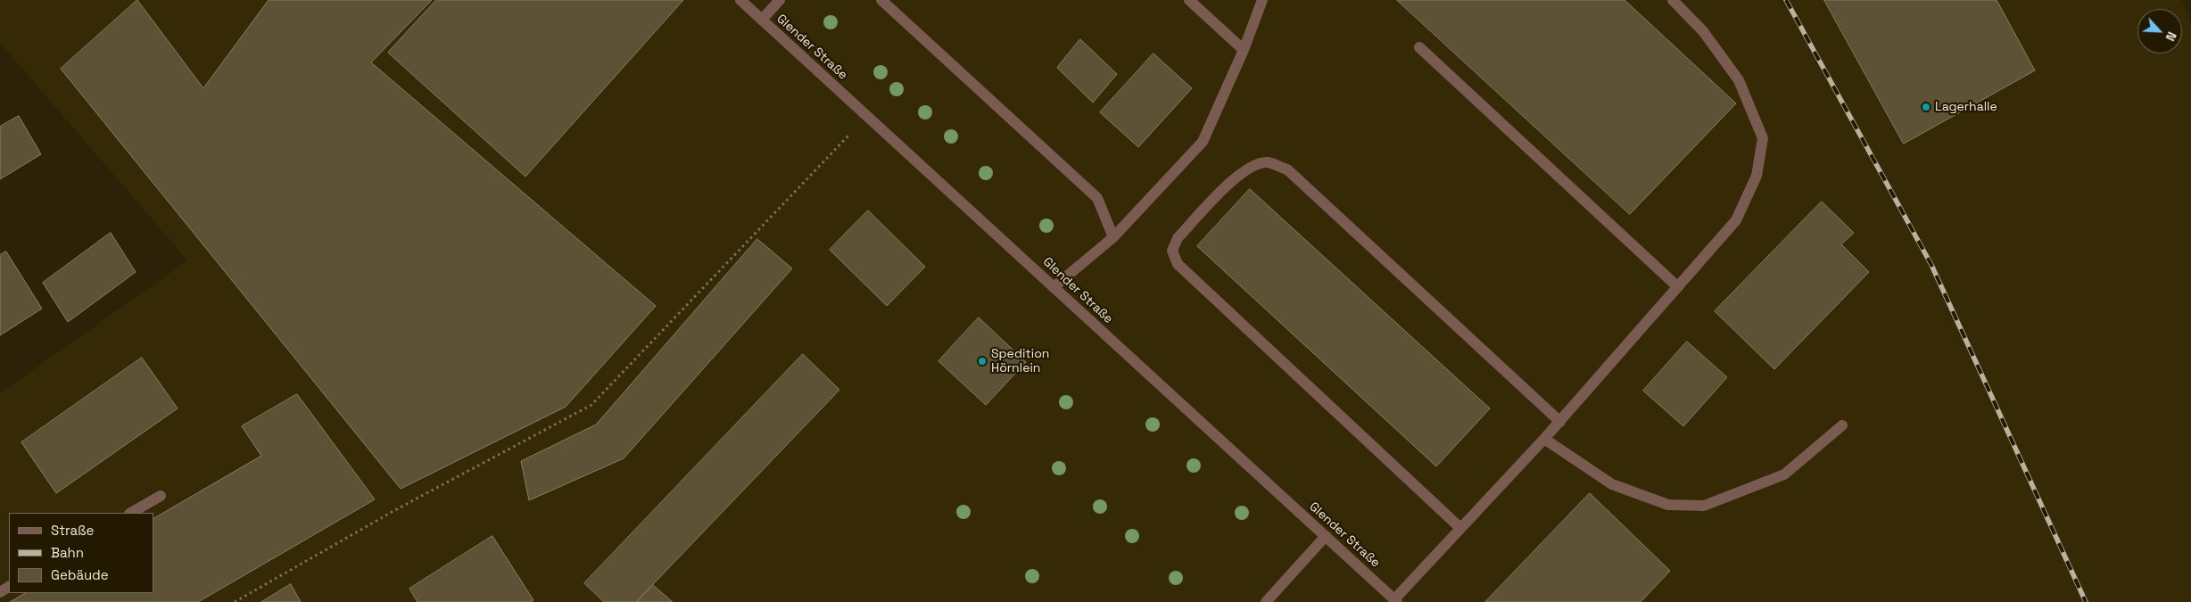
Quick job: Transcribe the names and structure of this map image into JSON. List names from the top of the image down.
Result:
{
  "streets": {
    "street": ["Glender Straße"]
  },
  "places": ["Lagerhalle", "Spedition Hörnlein"],
  "legend": ["Straße", "Bahn", "Gebäude"],
  "north": "bottom right"
}
